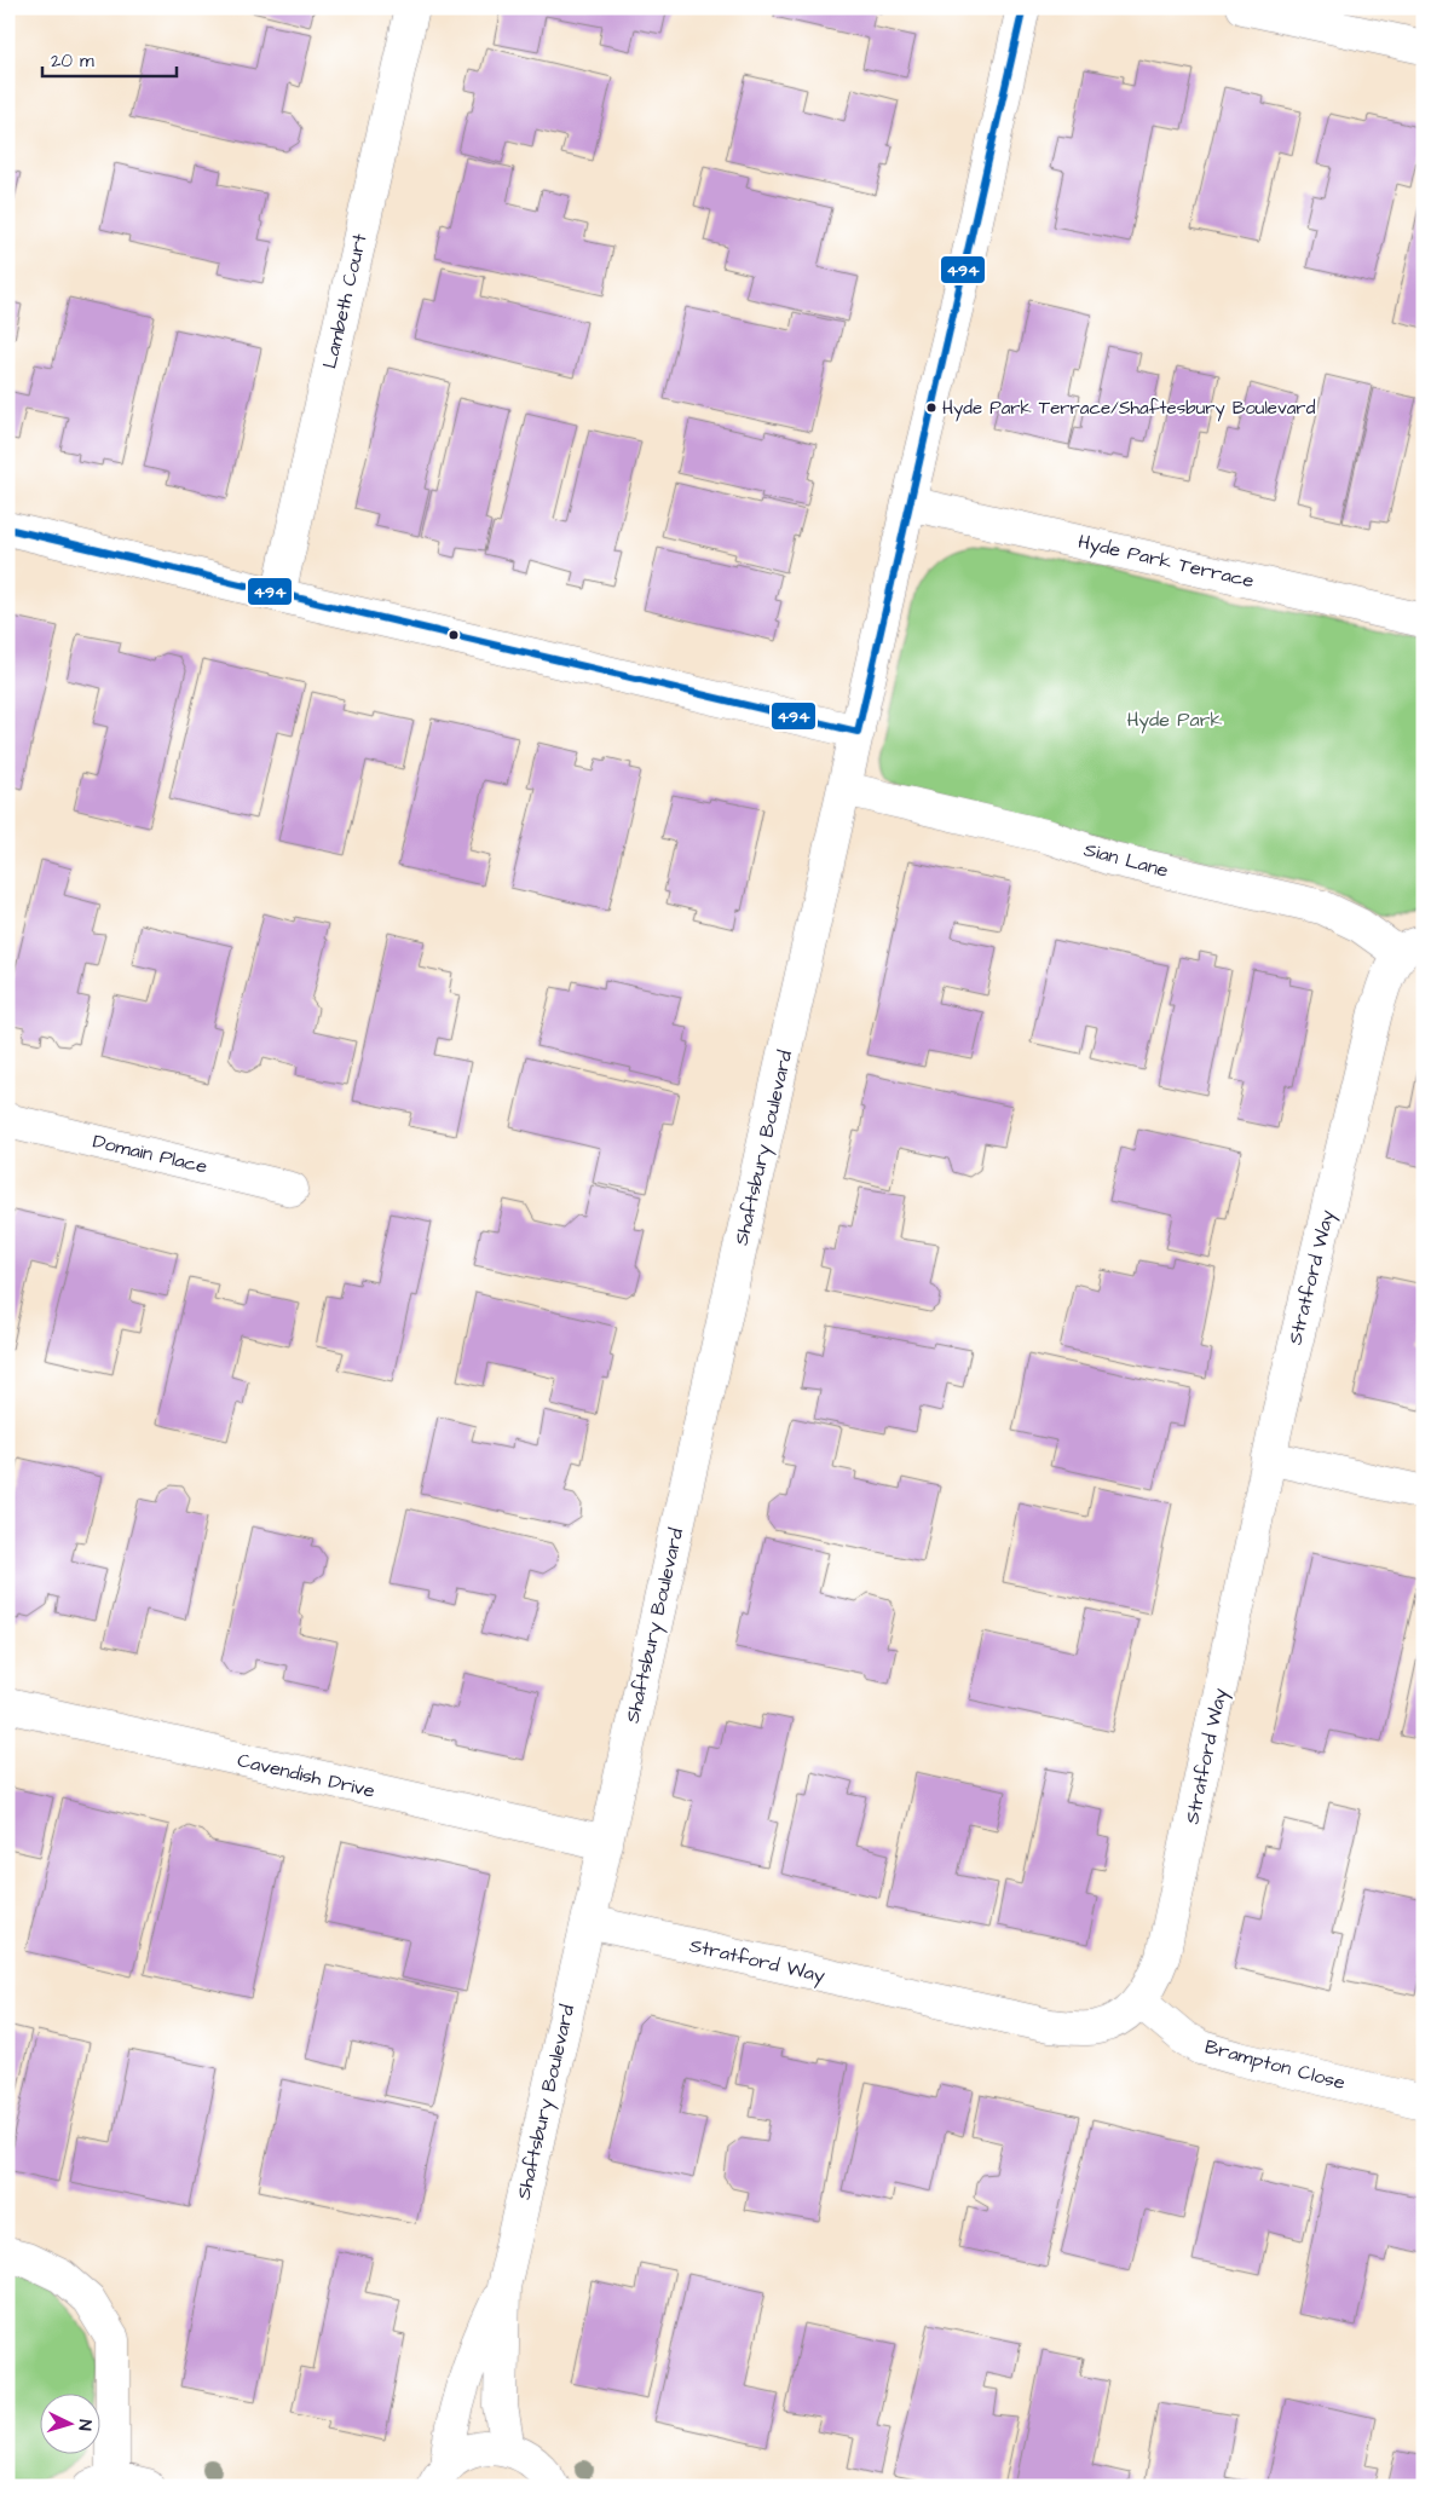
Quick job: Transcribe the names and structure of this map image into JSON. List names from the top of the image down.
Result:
{
  "streets": {
    "street": [
      "Lambeth Court",
      "Hyde Park Terrace",
      "Sian Lane",
      "Shaftsbury Boulevard",
      "Domain Place",
      "Stratford Way",
      "Cavendish Drive",
      "Brampton Close"
    ]
  },
  "crossings": [
    ["Hyde Park Terrace", "Shaftsbury Boulevard"],
    ["Sian Lane", "Shaftsbury Boulevard"],
    ["Sian Lane", "Stratford Way"],
    ["Shaftsbury Boulevard", "Stratford Way"],
    ["Shaftsbury Boulevard", "Cavendish Drive"],
    ["Stratford Way", "Brampton Close"]
  ],
  "parks": ["Hyde Park"],
  "places": ["Hyde Park Terrace/Shaftesbury Boulevard"],
  "lines": ["transit line 494"],
  "scale_bar": "20 m",
  "north": "right"
}
